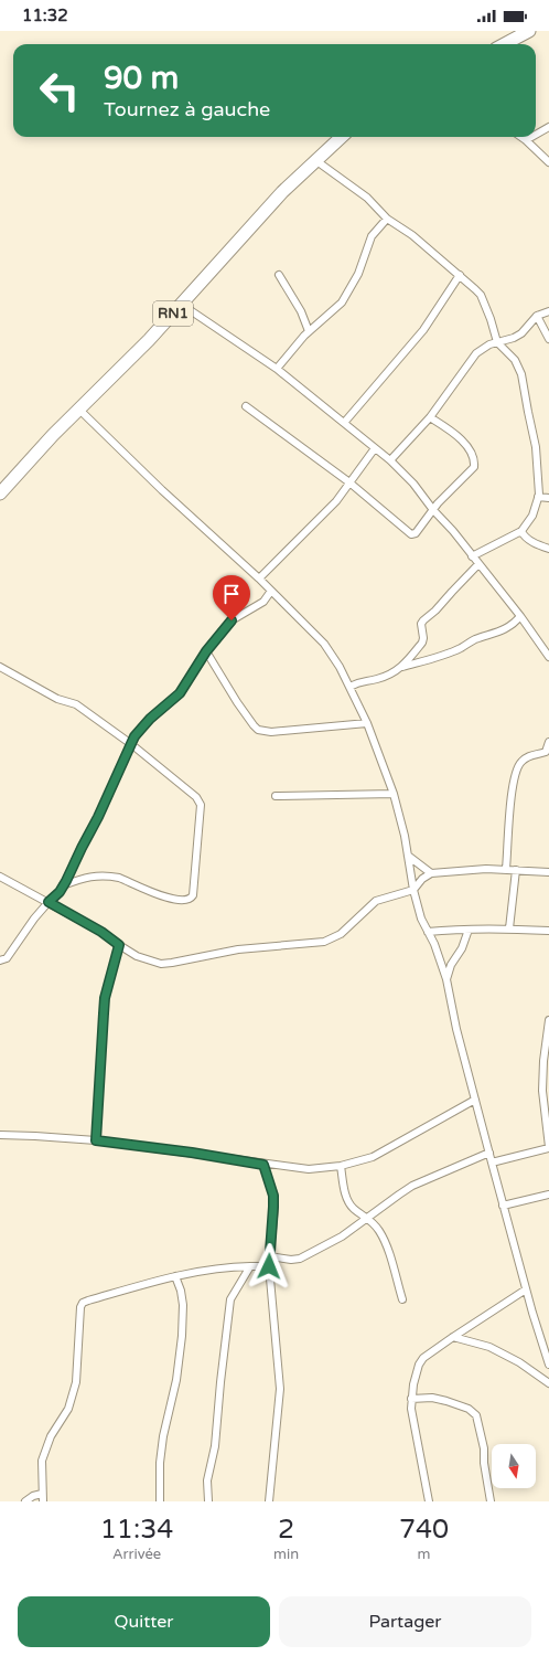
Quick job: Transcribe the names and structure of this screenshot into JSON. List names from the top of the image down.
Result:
{
  "streets": {
    "highway": ["RN1"]
  },
  "north": "bottom",
  "page": {
    "status": "11:32",
    "turn": ["90 m", "Tournez à gauche"],
    "eta": [
      "11:34",
      "Arrivée",
      "2",
      "min",
      "740",
      "m"
    ],
    "buttons": ["Quitter", "Partager"]
  }
}
